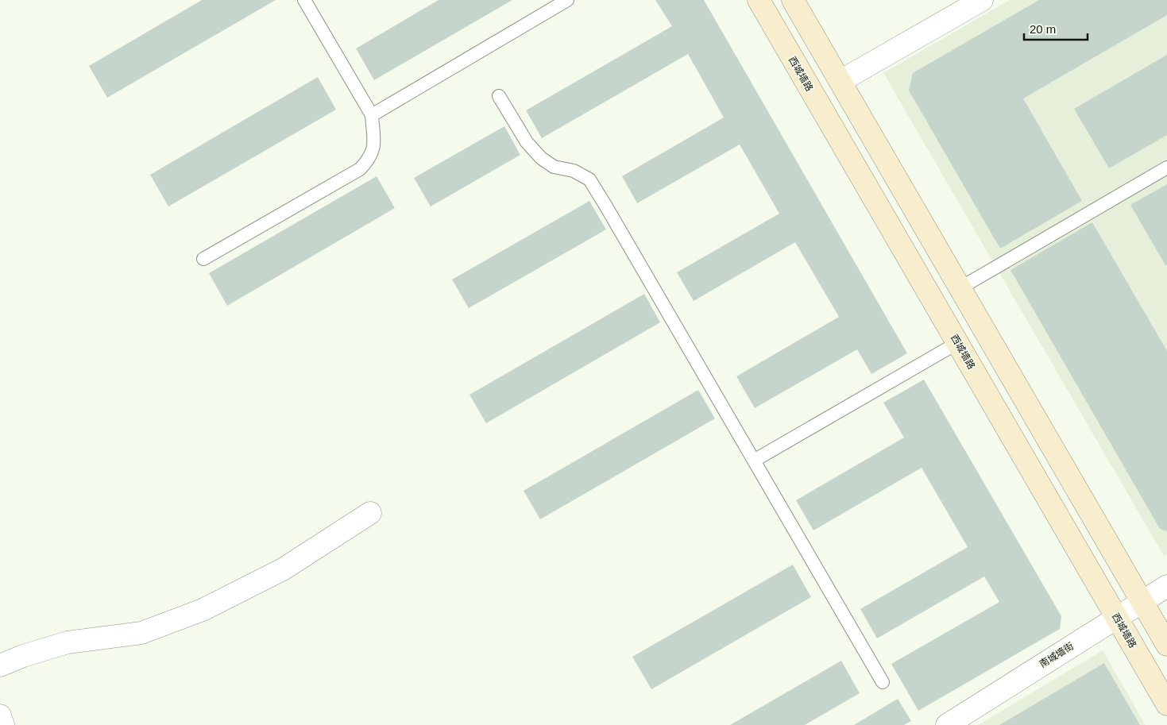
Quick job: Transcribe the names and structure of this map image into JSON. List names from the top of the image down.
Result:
{
  "streets": {
    "main road": ["西城墙路"],
    "street": ["南城墙街"]
  },
  "crossings": [
    ["西城墙路", "南城墙街"]
  ],
  "scale_bar": "20 m"
}
